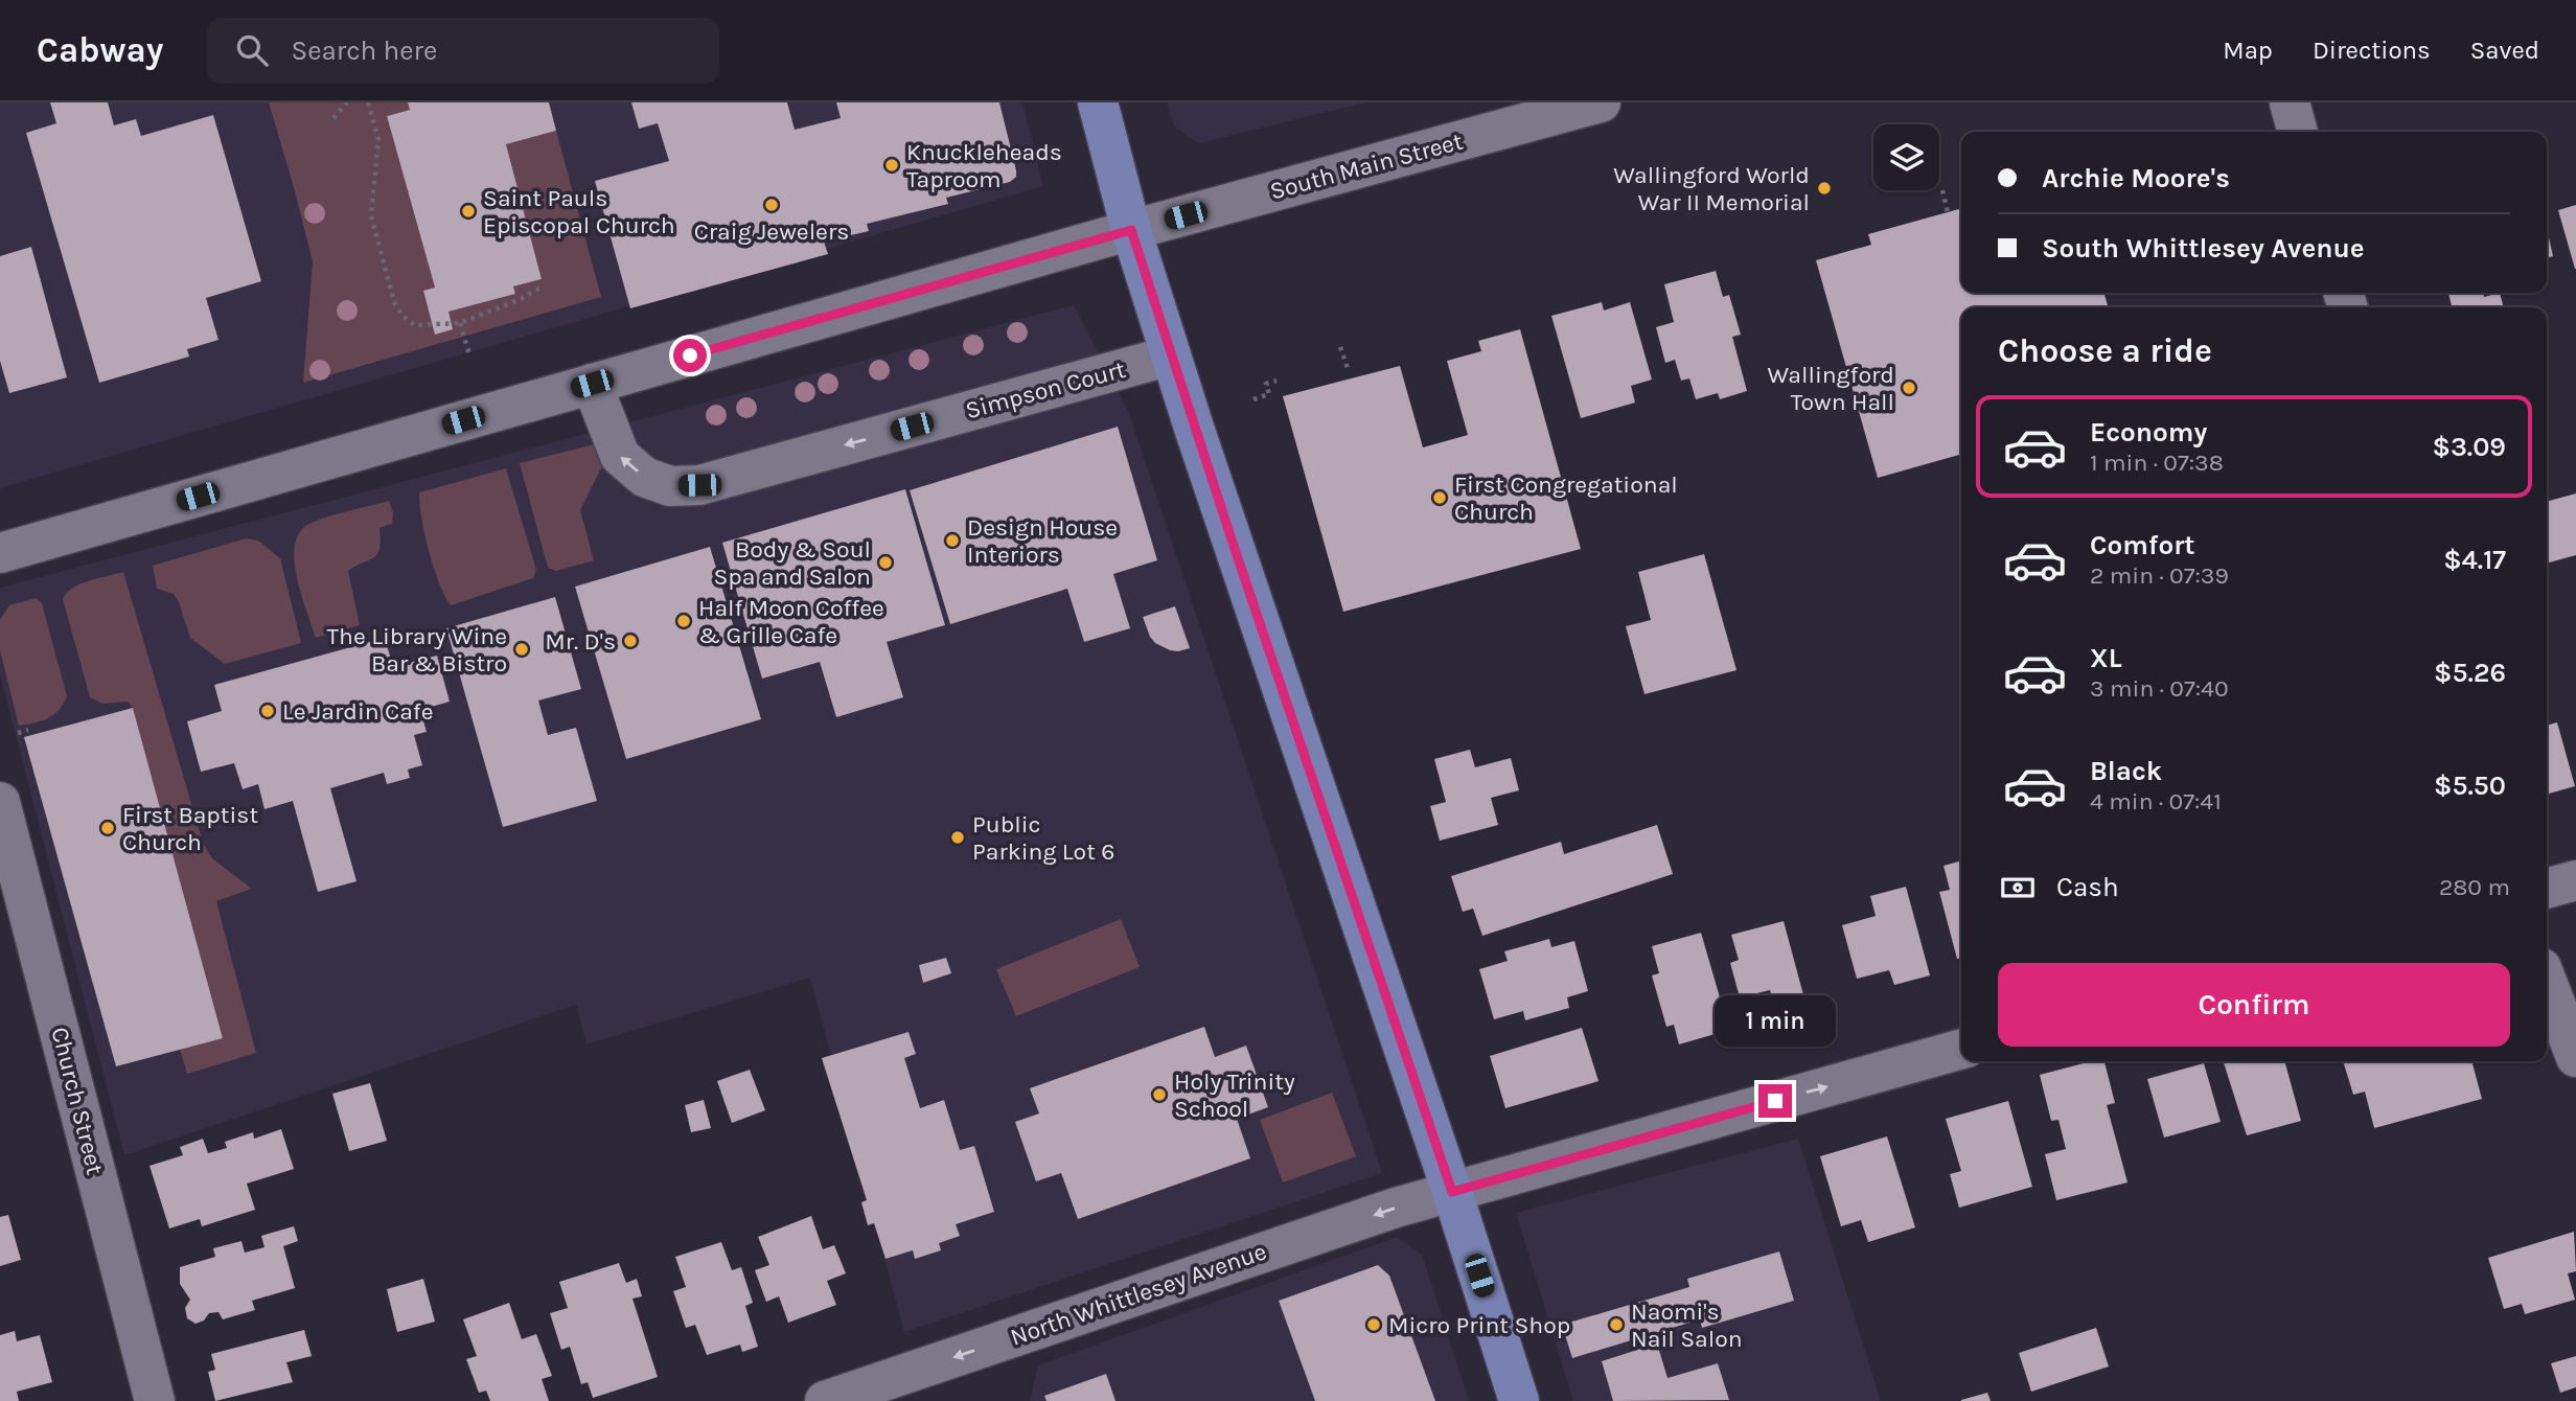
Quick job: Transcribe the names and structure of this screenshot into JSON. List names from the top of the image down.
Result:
{
  "streets": {
    "street": [
      "South Main Street",
      "Simpson Court",
      "Church Street",
      "North Whittlesey Avenue"
    ]
  },
  "crossings": [
    ["South Main Street", "Simpson Court"]
  ],
  "one_way": ["Simpson Court"],
  "places": [
    "Knuckleheads Taproom",
    "Wallingford World War II Memorial",
    "Craig Jewelers",
    "Saint Pauls Episcopal Church",
    "Wallingford Town Hall",
    "First Congregational Church",
    "Design House Interiors",
    "Body & Soul Spa and Salon",
    "Half Moon Coffee & Grille Cafe",
    "Mr. D's",
    "The Library Wine Bar & Bistro",
    "Le Jardin Cafe",
    "First Baptist Church",
    "Public Parking Lot 6",
    "Holy Trinity School",
    "Micro Print Shop",
    "Naomi's Nail Salon"
  ],
  "page": {
    "header": "Cabway",
    "search": "Search here",
    "nav": ["Map", "Directions", "Saved"],
    "banner": ["Archie Moore's", "South Whittlesey Avenue"],
    "heading": "Choose a ride",
    "list": [
      {
        "name": "Economy",
        "note": "1 min · 07:38",
        "value": "$3.09"
      },
      {
        "name": "Comfort",
        "note": "2 min · 07:39",
        "value": "$4.17"
      },
      {
        "name": "XL",
        "note": "3 min · 07:40",
        "value": "$5.26"
      },
      {
        "name": "Black",
        "note": "4 min · 07:41",
        "value": "$5.50"
      }
    ],
    "pay": ["Cash", "280 m"],
    "buttons": "Confirm",
    "bubble": "1 min"
  }
}
